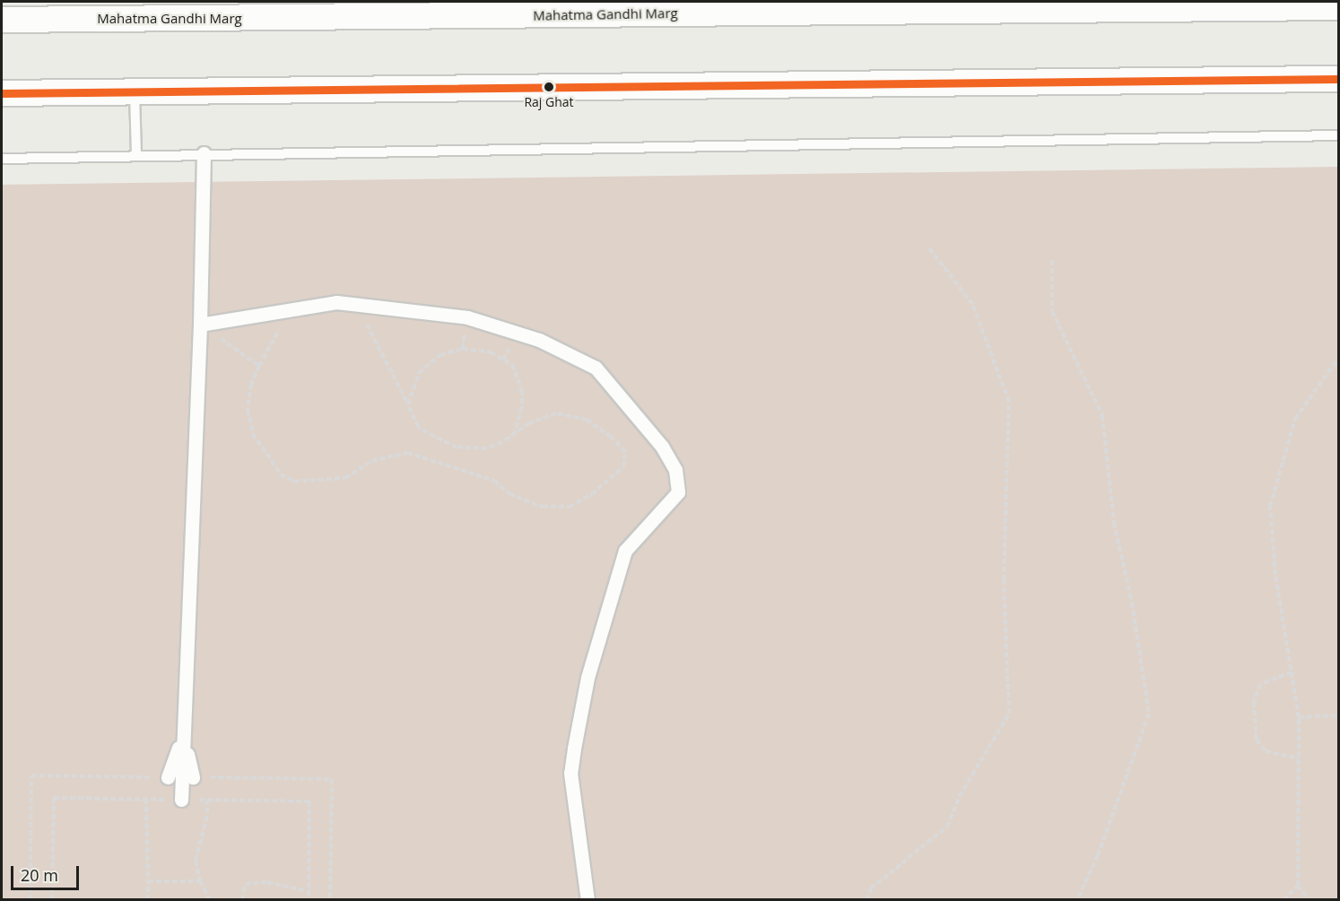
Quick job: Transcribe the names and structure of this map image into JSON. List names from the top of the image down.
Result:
{
  "streets": {
    "main road": ["Mahatma Gandhi Marg"]
  },
  "places": ["Raj Ghat"],
  "scale_bar": "20 m"
}
